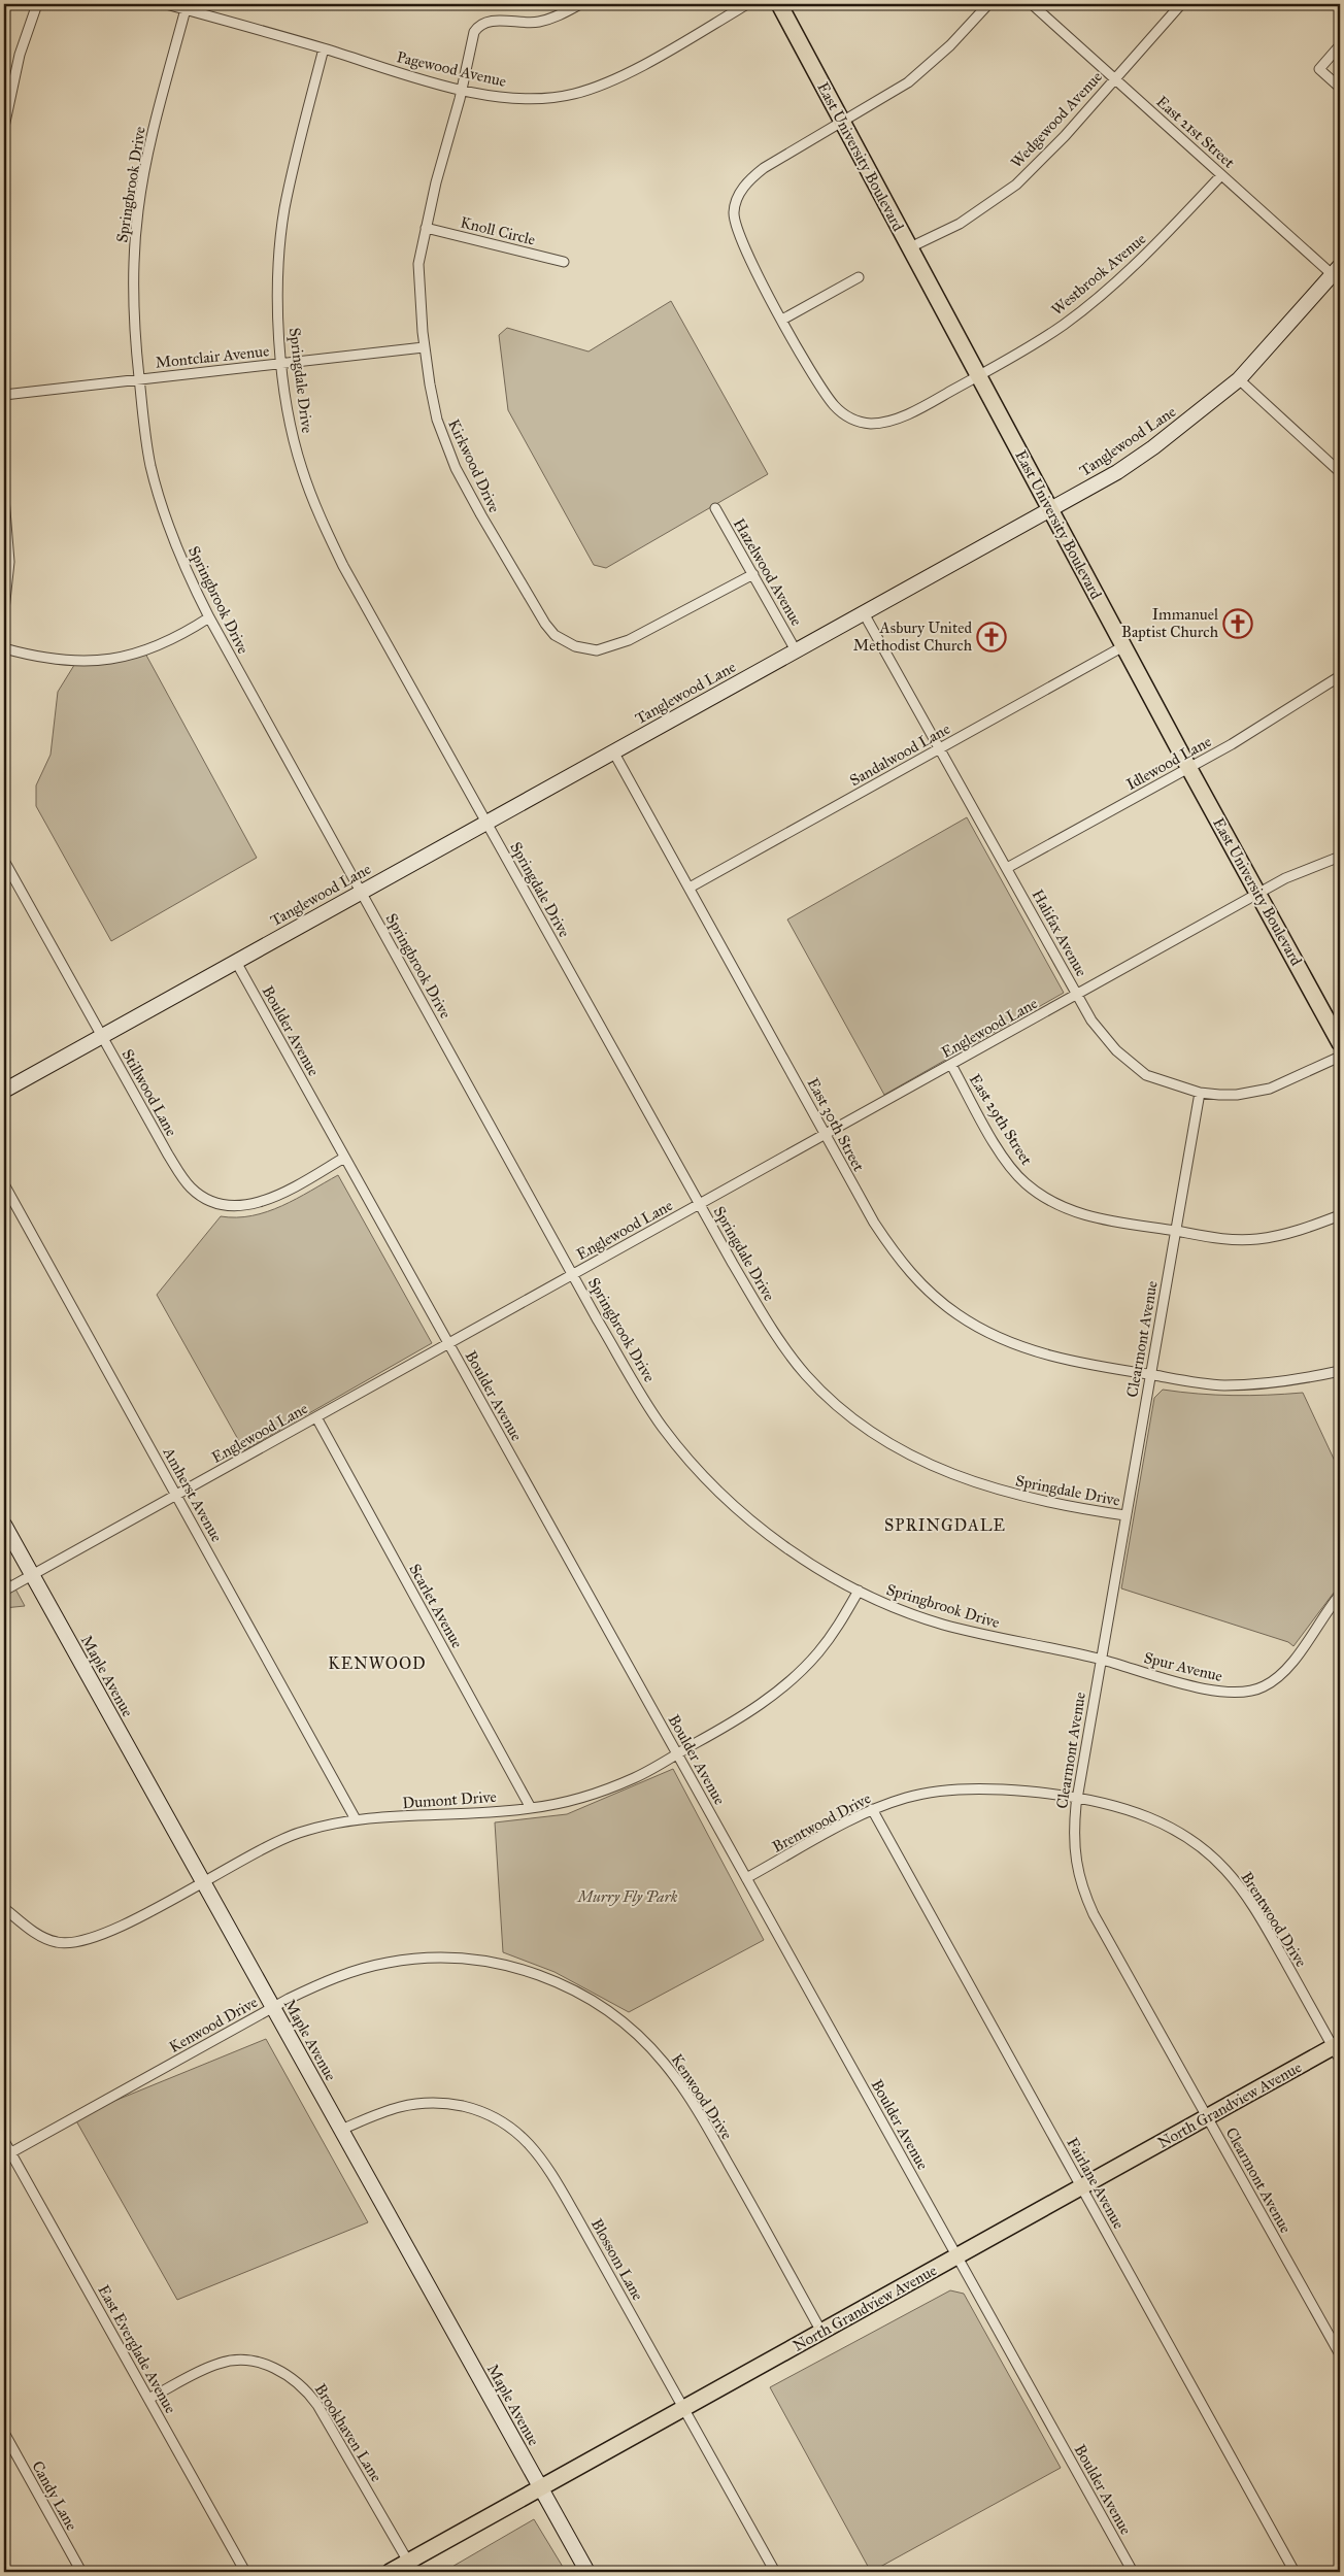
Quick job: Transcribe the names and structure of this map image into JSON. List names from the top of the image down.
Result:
{
  "streets": {
    "main road": [
      "East University Boulevard",
      "Tanglewood Lane",
      "Maple Avenue",
      "North Grandview Avenue"
    ],
    "street": [
      "Pagewood Avenue",
      "Wedgewood Avenue",
      "East 21st Street",
      "Springbrook Drive",
      "Knoll Circle",
      "Westbrook Avenue",
      "Montclair Avenue",
      "Springdale Drive",
      "Kirkwood Drive",
      "Hazelwood Avenue",
      "Sandalwood Lane",
      "Idlewood Lane",
      "Halifax Avenue",
      "Englewood Lane",
      "Boulder Avenue",
      "Stillwood Lane",
      "East 29th Street",
      "East 30th Street",
      "Clearmont Avenue",
      "Amherst Avenue",
      "Scarlet Avenue",
      "Spur Avenue",
      "Dumont Drive",
      "Brentwood Drive",
      "Kenwood Drive",
      "Fairlane Avenue",
      "Blossom Lane",
      "East Everglade Avenue",
      "Brookhaven Lane",
      "Candy Lane"
    ]
  },
  "crossings": [
    ["Pagewood Avenue", "Springbrook Drive"],
    ["Pagewood Avenue", "Springdale Drive"],
    ["Pagewood Avenue", "Kirkwood Drive"],
    ["Wedgewood Avenue", "East 21st Street"],
    ["Wedgewood Avenue", "East University Boulevard"],
    ["East 21st Street", "Westbrook Avenue"],
    ["East 21st Street", "Tanglewood Lane"],
    ["East University Boulevard", "Westbrook Avenue"],
    ["East University Boulevard", "Tanglewood Lane"],
    ["East University Boulevard", "Sandalwood Lane"],
    ["East University Boulevard", "Idlewood Lane"],
    ["East University Boulevard", "Englewood Lane"],
    ["Springbrook Drive", "Montclair Avenue"],
    ["Springbrook Drive", "Tanglewood Lane"],
    ["Springbrook Drive", "Englewood Lane"],
    ["Springbrook Drive", "Clearmont Avenue"],
    ["Springbrook Drive", "Spur Avenue"],
    ["Springbrook Drive", "Dumont Drive"],
    ["Knoll Circle", "Kirkwood Drive"],
    ["Montclair Avenue", "Springdale Drive"],
    ["Montclair Avenue", "Kirkwood Drive"],
    ["Springdale Drive", "Tanglewood Lane"],
    ["Springdale Drive", "Englewood Lane"],
    ["Springdale Drive", "Clearmont Avenue"],
    ["Tanglewood Lane", "Hazelwood Avenue"],
    ["Tanglewood Lane", "Halifax Avenue"],
    ["Tanglewood Lane", "Boulder Avenue"],
    ["Tanglewood Lane", "Stillwood Lane"],
    ["Tanglewood Lane", "East 30th Street"],
    ["Kirkwood Drive", "Hazelwood Avenue"],
    ["Sandalwood Lane", "Halifax Avenue"],
    ["Sandalwood Lane", "East 30th Street"],
    ["Idlewood Lane", "Halifax Avenue"],
    ["Halifax Avenue", "Englewood Lane"],
    ["Halifax Avenue", "Clearmont Avenue"],
    ["Englewood Lane", "Boulder Avenue"],
    ["Englewood Lane", "East 29th Street"],
    ["Englewood Lane", "East 30th Street"],
    ["Englewood Lane", "Amherst Avenue"],
    ["Englewood Lane", "Scarlet Avenue"],
    ["Englewood Lane", "Maple Avenue"],
    ["Boulder Avenue", "Stillwood Lane"],
    ["Boulder Avenue", "Dumont Drive"],
    ["Boulder Avenue", "Brentwood Drive"],
    ["Boulder Avenue", "North Grandview Avenue"],
    ["East 29th Street", "Clearmont Avenue"],
    ["East 30th Street", "Clearmont Avenue"],
    ["Clearmont Avenue", "Spur Avenue"],
    ["Clearmont Avenue", "Brentwood Drive"],
    ["Clearmont Avenue", "North Grandview Avenue"],
    ["Amherst Avenue", "Dumont Drive"],
    ["Scarlet Avenue", "Dumont Drive"],
    ["Maple Avenue", "Dumont Drive"],
    ["Maple Avenue", "Kenwood Drive"],
    ["Maple Avenue", "North Grandview Avenue"],
    ["Maple Avenue", "Blossom Lane"],
    ["Brentwood Drive", "North Grandview Avenue"],
    ["Brentwood Drive", "Fairlane Avenue"],
    ["Kenwood Drive", "North Grandview Avenue"],
    ["Kenwood Drive", "East Everglade Avenue"],
    ["North Grandview Avenue", "Fairlane Avenue"],
    ["North Grandview Avenue", "Blossom Lane"],
    ["North Grandview Avenue", "Brookhaven Lane"],
    ["East Everglade Avenue", "Brookhaven Lane"]
  ],
  "districts": ["SPRINGDALE", "KENWOOD"],
  "parks": ["Murry Fly Park"],
  "places": {
    "church": ["Immanuel Baptist Church", "Asbury United Methodist Church"]
  }
}
